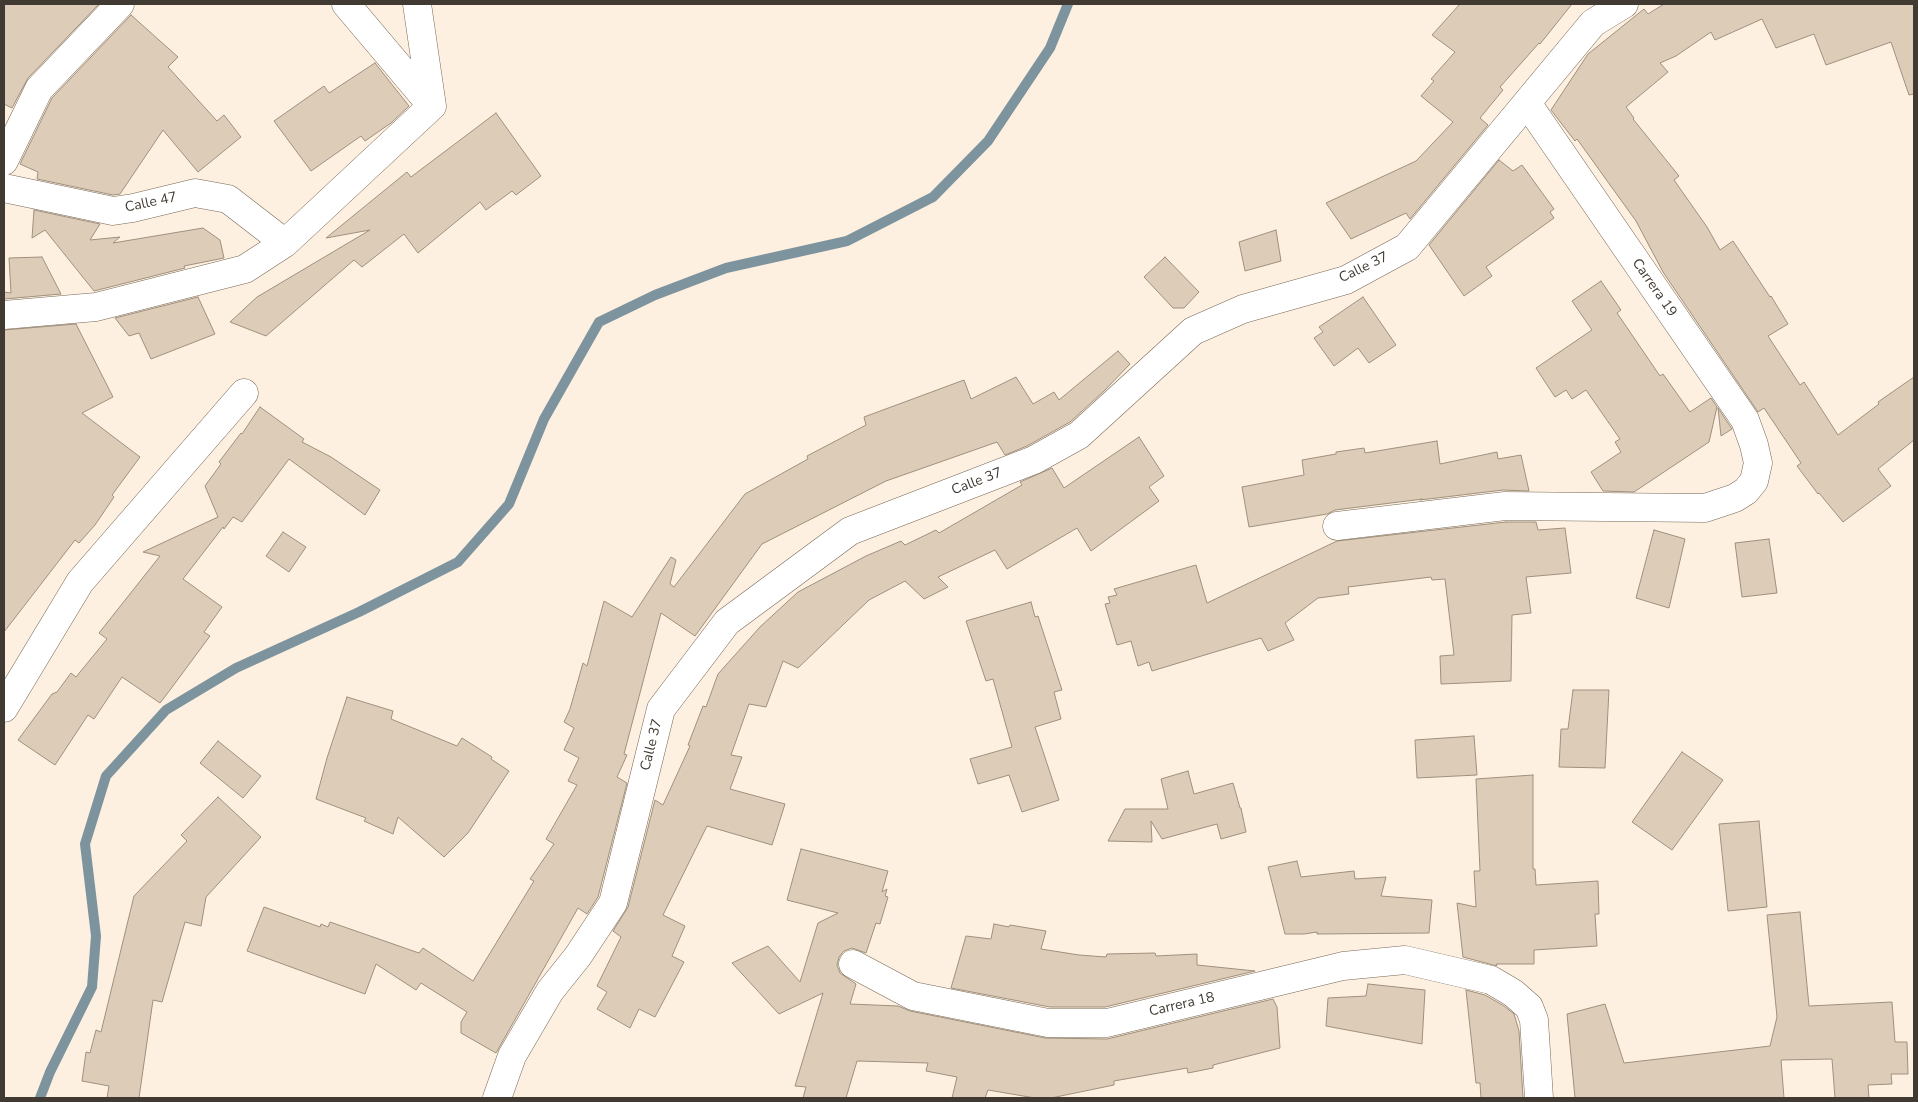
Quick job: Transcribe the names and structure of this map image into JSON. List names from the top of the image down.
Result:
{
  "streets": {
    "street": [
      "Calle 47",
      "Calle 37",
      "Carrera 19",
      "Carrera 18"
    ]
  },
  "crossings": [
    ["Calle 37", "Carrera 19"]
  ]
}
